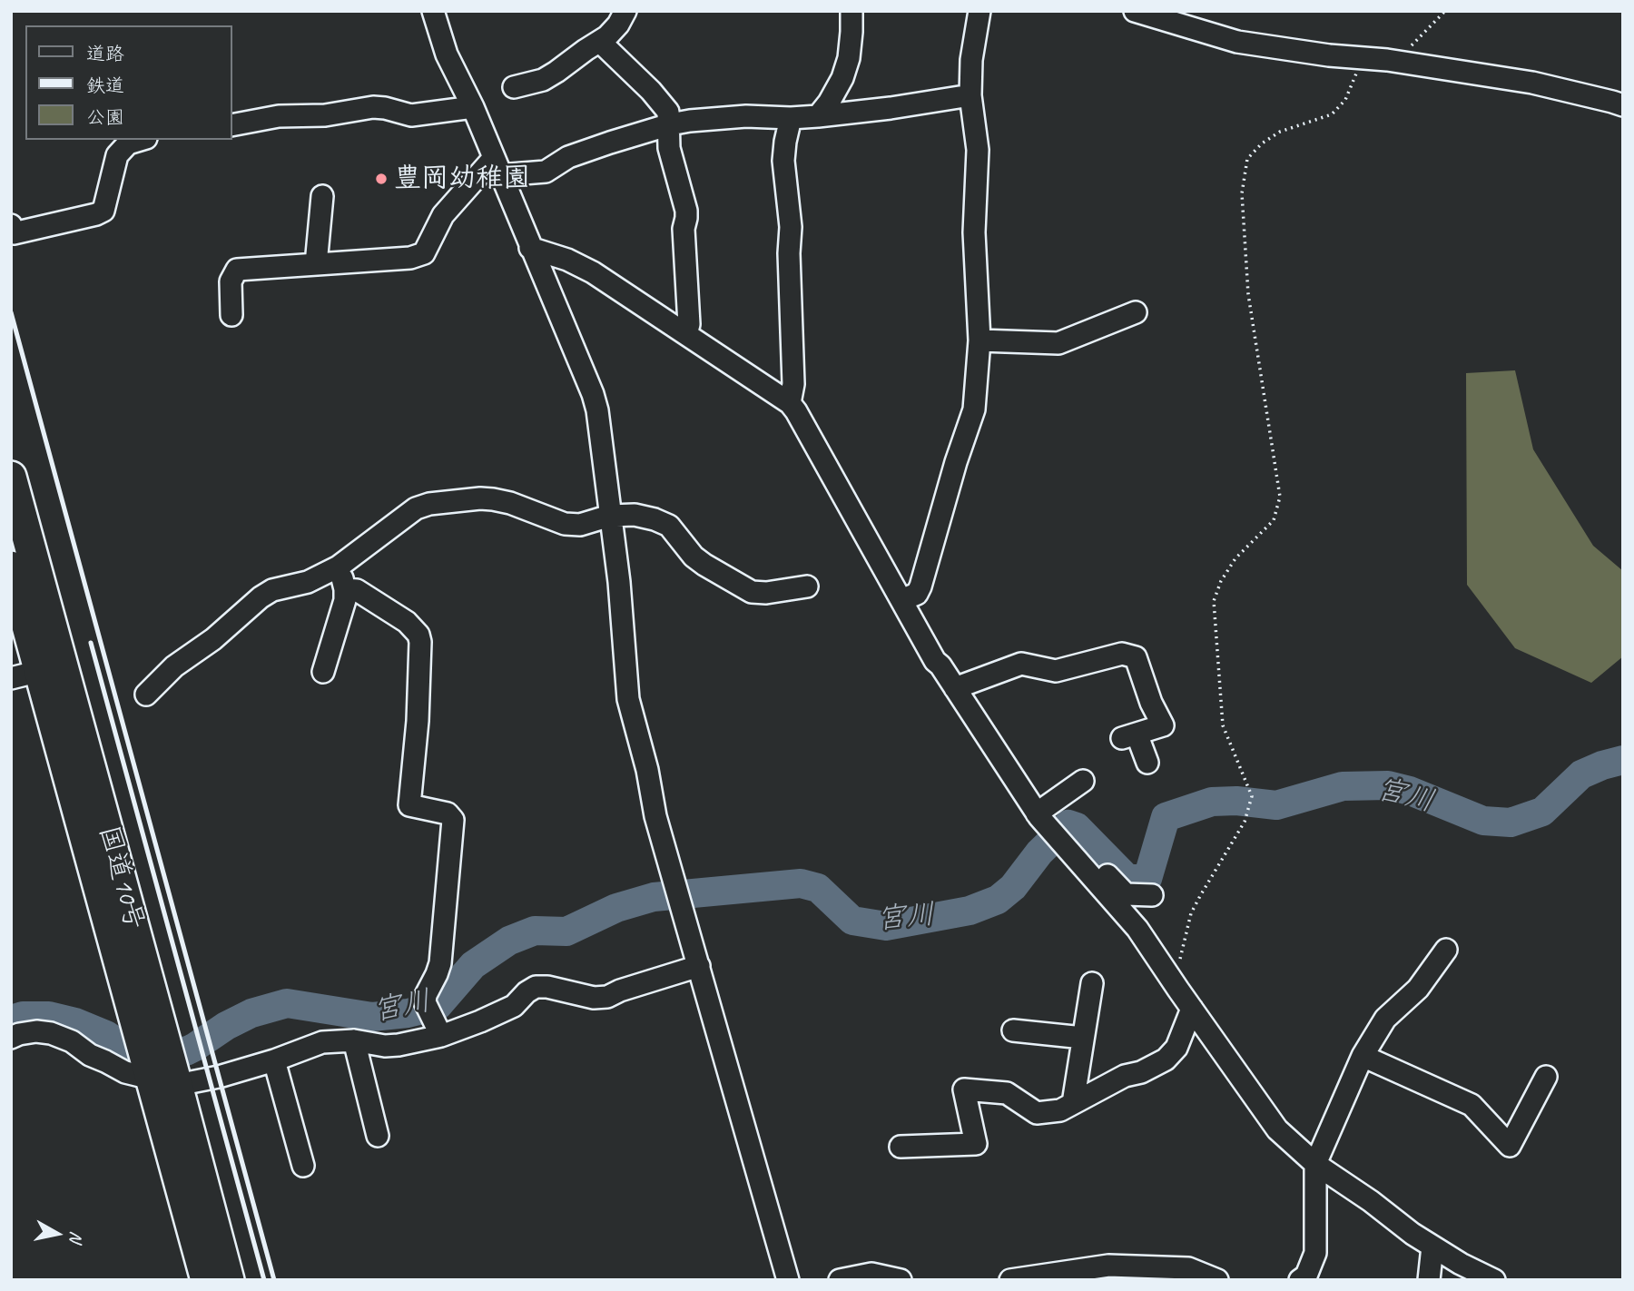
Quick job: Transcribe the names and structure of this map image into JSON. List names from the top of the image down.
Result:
{
  "streets": {
    "highway": ["国道10号"]
  },
  "water": ["宮川"],
  "places": ["豊岡幼稚園"],
  "legend": ["道路", "鉄道", "公園"],
  "north": "right"
}
